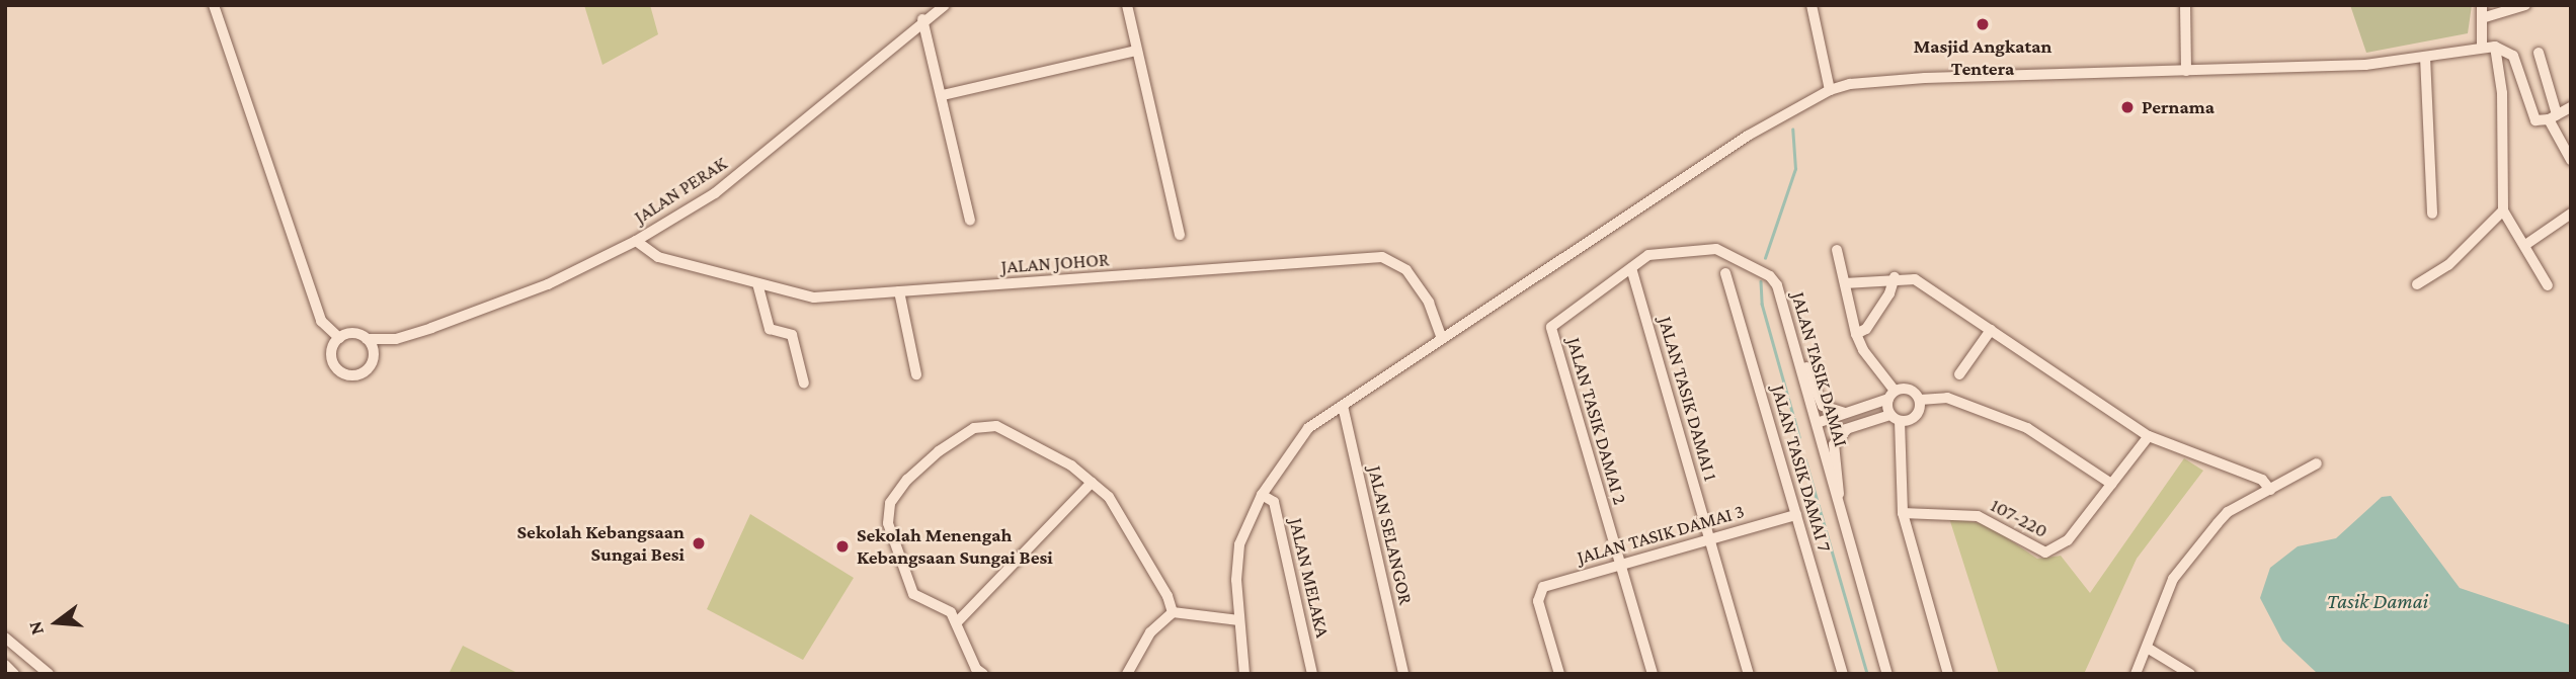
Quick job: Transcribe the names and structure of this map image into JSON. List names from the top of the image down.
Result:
{
  "streets": {
    "street": [
      "JALAN PERAK",
      "JALAN JOHOR",
      "JALAN TASIK DAMAI",
      "JALAN TASIK DAMAI 1",
      "JALAN TASIK DAMAI 2",
      "JALAN TASIK DAMAI 7",
      "107-220",
      "JALAN TASIK DAMAI 3",
      "JALAN SELANGOR",
      "JALAN MELAKA"
    ]
  },
  "crossings": [
    ["JALAN PERAK", "JALAN JOHOR"],
    ["JALAN TASIK DAMAI", "JALAN TASIK DAMAI 1"],
    ["JALAN TASIK DAMAI", "JALAN TASIK DAMAI 2"],
    ["JALAN TASIK DAMAI 1", "JALAN TASIK DAMAI 3"],
    ["JALAN TASIK DAMAI 2", "JALAN TASIK DAMAI 3"],
    ["JALAN TASIK DAMAI 7", "JALAN TASIK DAMAI 3"]
  ],
  "water": ["Tasik Damai"],
  "places": [
    "Masjid Angkatan Tentera",
    "Pernama",
    "Sekolah Kebangsaan Sungai Besi",
    "Sekolah Menengah Kebangsaan Sungai Besi"
  ],
  "north": "left"
}
